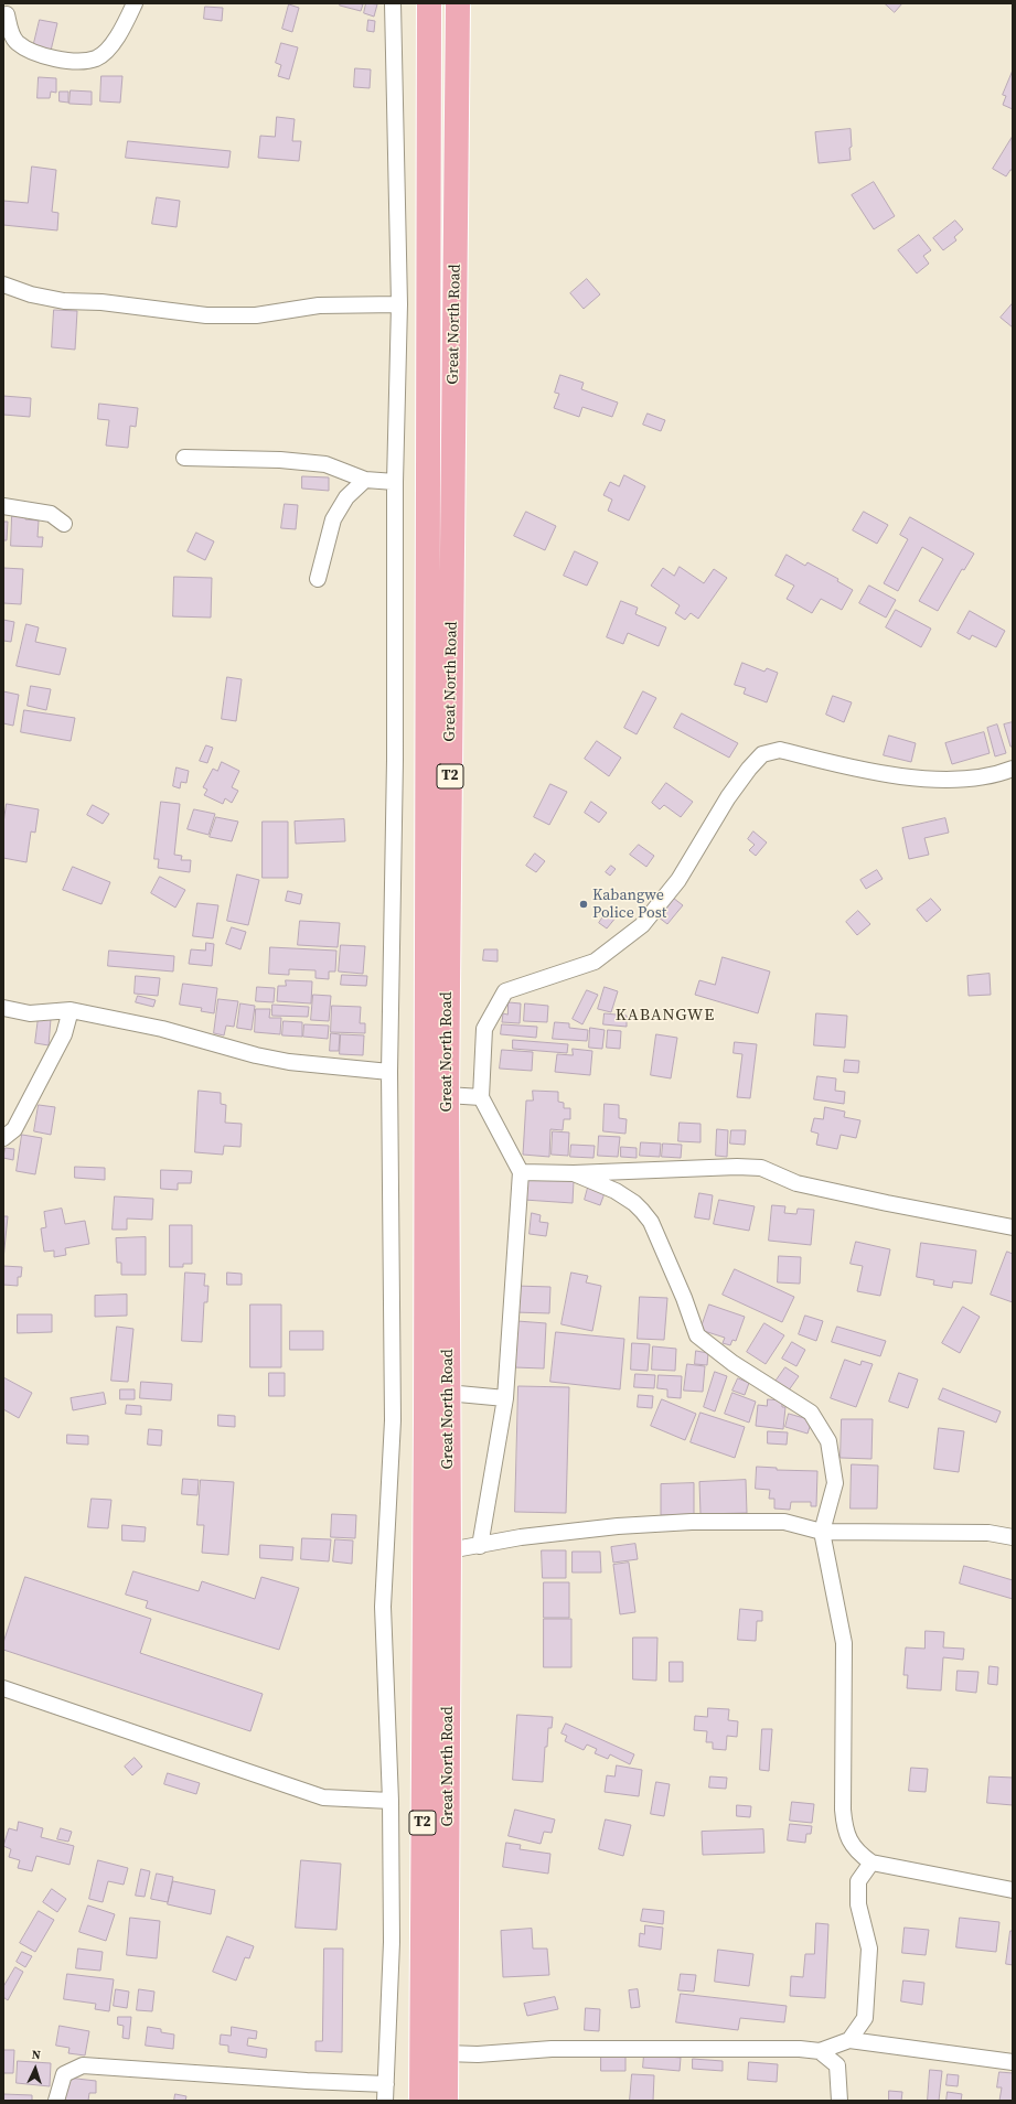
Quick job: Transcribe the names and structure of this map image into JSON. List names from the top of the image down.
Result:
{
  "streets": {
    "main road": ["Great North Road", "T2"]
  },
  "districts": ["KABANGWE"],
  "places": ["Kabangwe Police Post"],
  "north": "top"
}
